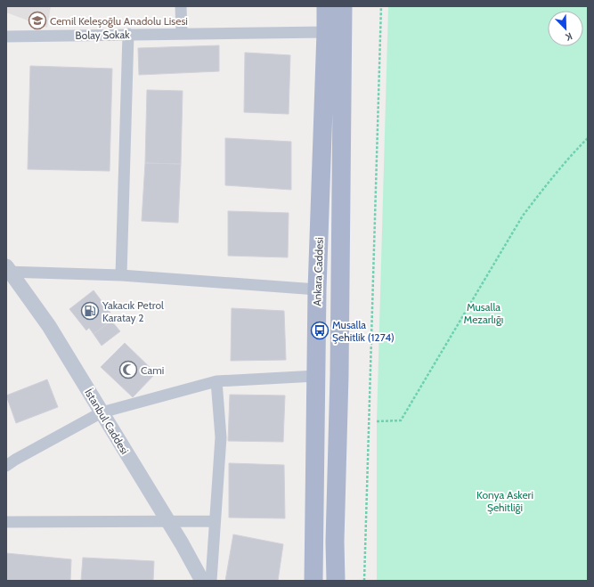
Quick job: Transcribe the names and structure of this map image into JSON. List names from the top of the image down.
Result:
{
  "streets": {
    "main road": ["Ankara Caddesi"],
    "street": ["Bolay Sokak", "İstanbul Caddesi"]
  },
  "crossings": [
    ["Bolay Sokak", "Ankara Caddesi"]
  ],
  "parks": ["Musalla Mezarlığı", "Konya Askeri Şehitliği"],
  "places": {
    "school or university": ["Cemil Keleşoğlu Anadolu Lisesi"],
    "fuel station": ["Yakacık Petrol Karatay 2"],
    "bus stop": ["Musalla Şehitlik (1274)"],
    "mosque": ["Cami"]
  },
  "north": "bottom right"
}
